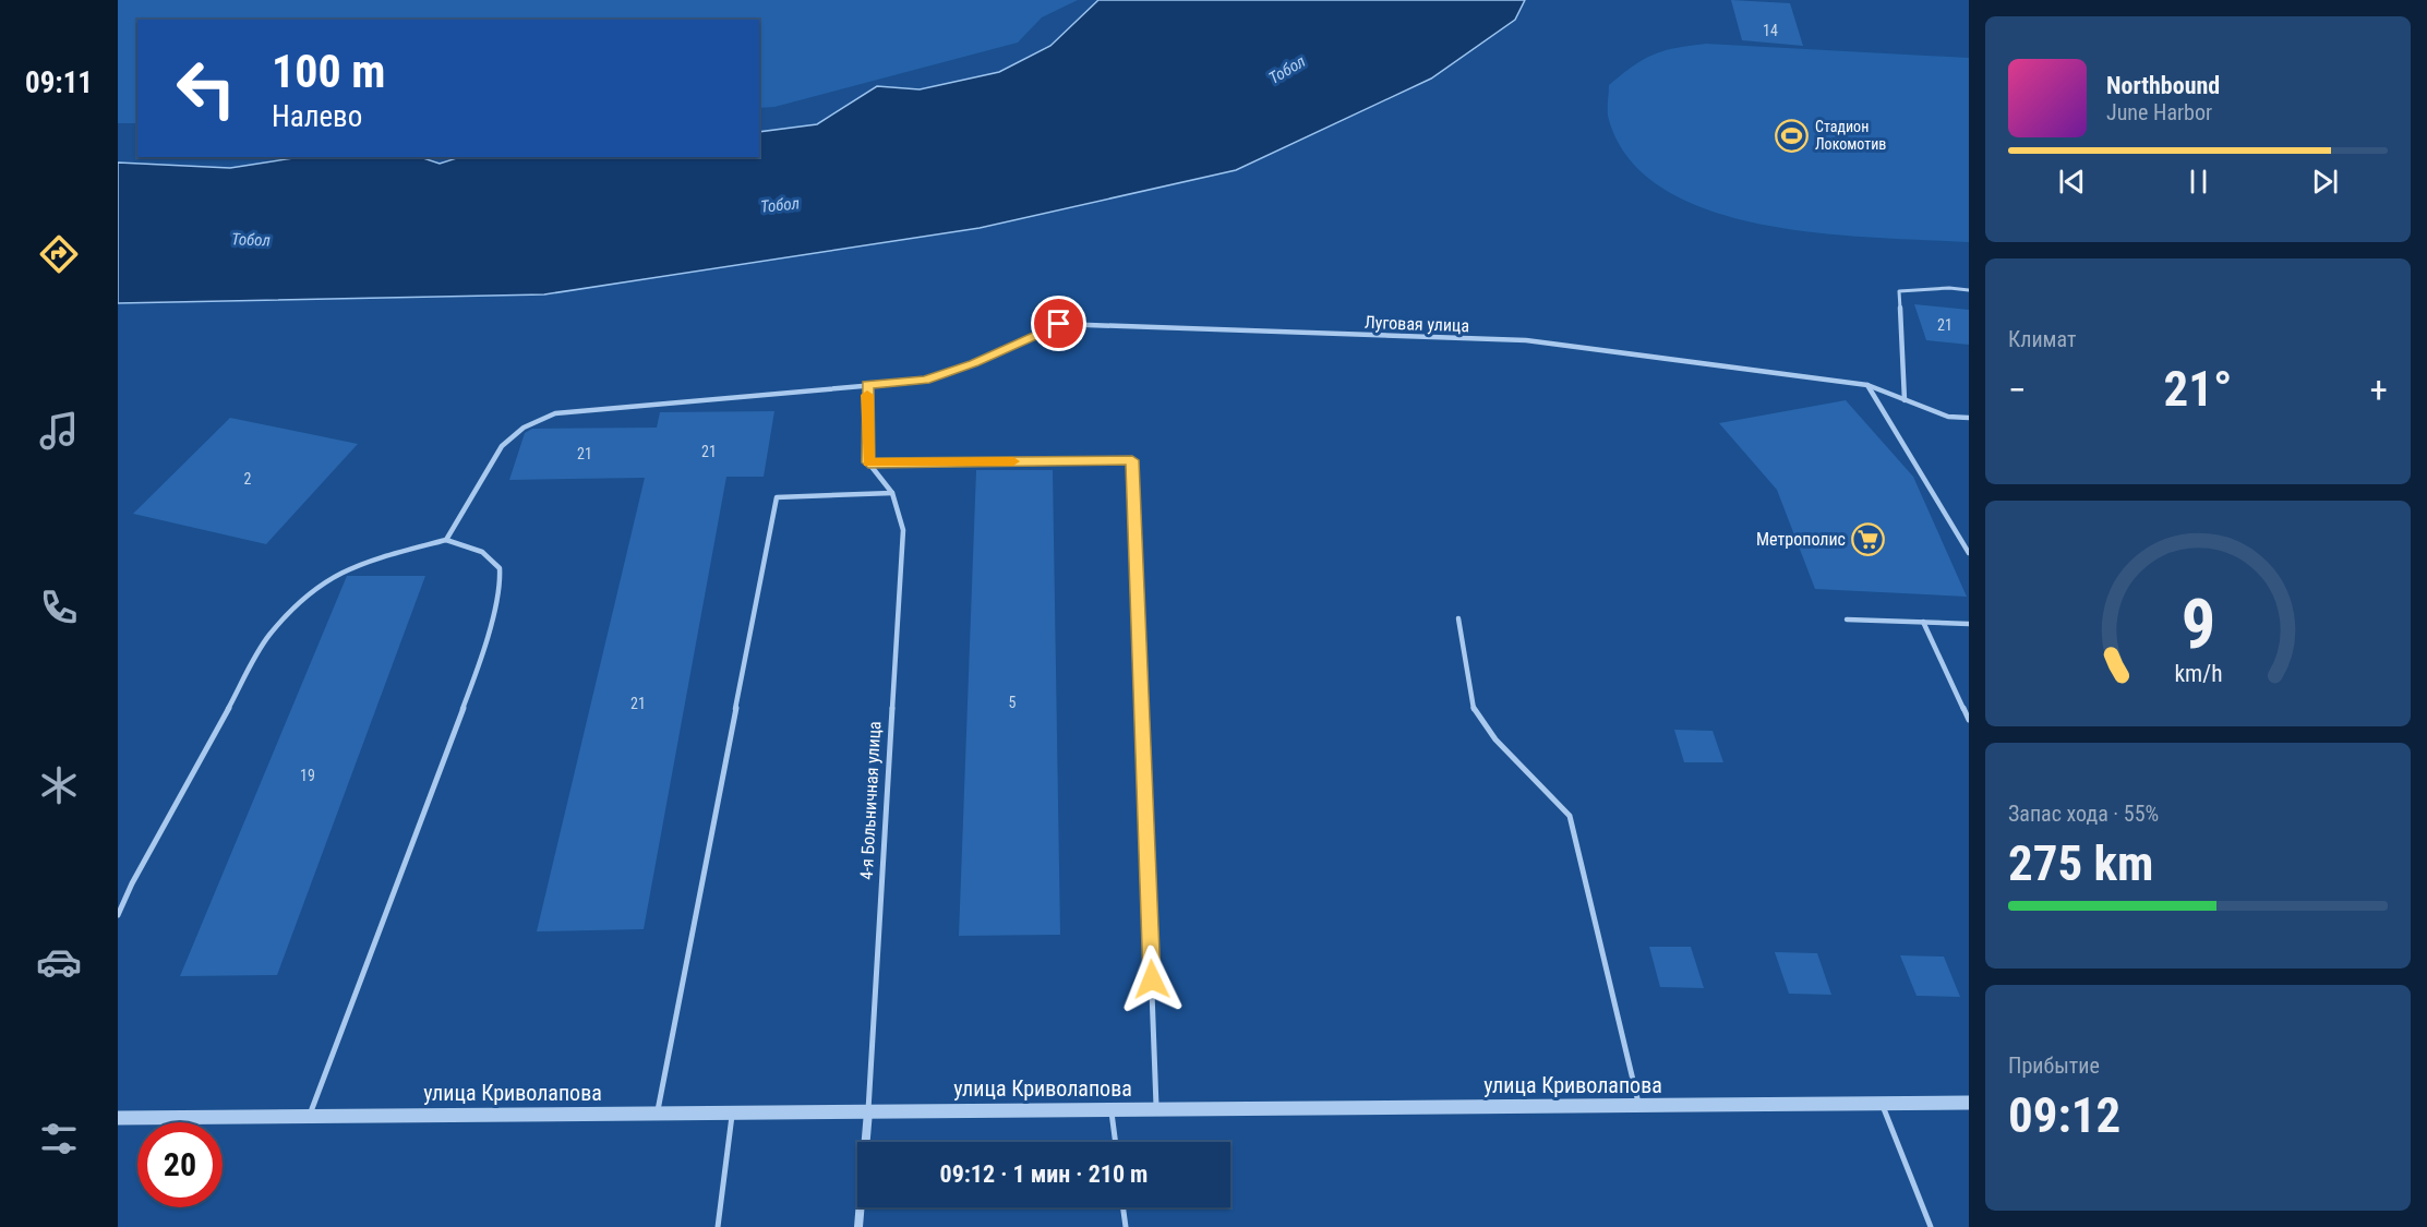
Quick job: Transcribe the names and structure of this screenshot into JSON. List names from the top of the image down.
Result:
{
  "streets": {
    "street": ["4-я Больничная улица", "улица Криволапова"],
    "lane": ["Луговая улица"]
  },
  "crossings": [
    ["4-я Больничная улица", "улица Криволапова"]
  ],
  "water": ["Тобол"],
  "places": {
    "sports": ["Стадион Локомотив"],
    "supermarket": ["Метрополис"]
  },
  "house_numbers": [
    "14",
    "21",
    "21",
    "21",
    "2",
    "5",
    "21",
    "19"
  ],
  "page": {
    "tabs": "09:11",
    "turn": ["100 m", "Налево"],
    "song": ["Northbound", "June Harbor"],
    "tile": [
      "Климат",
      ["Запас хода · 55%", "275 km"],
      ["Прибытие", "09:12"]
    ],
    "heat": ["−", "21°", "+"],
    "limit": "20",
    "trip": "09:12 · 1 мин · 210 m",
    "gauge": ["9", "km/h"]
  }
}
